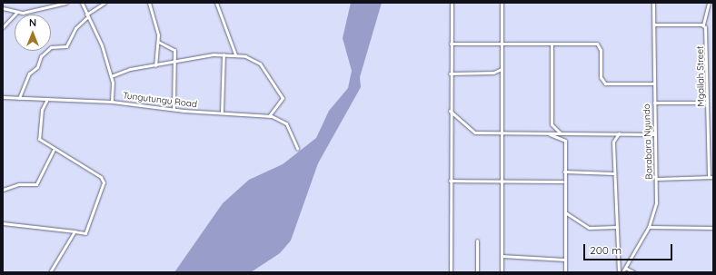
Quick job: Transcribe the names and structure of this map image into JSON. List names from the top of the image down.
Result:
{
  "streets": {
    "street": ["Mgallah Street", "Tungutungu Road", "Barabara Nyundo"]
  },
  "scale_bar": "200 m",
  "north": "top"
}
